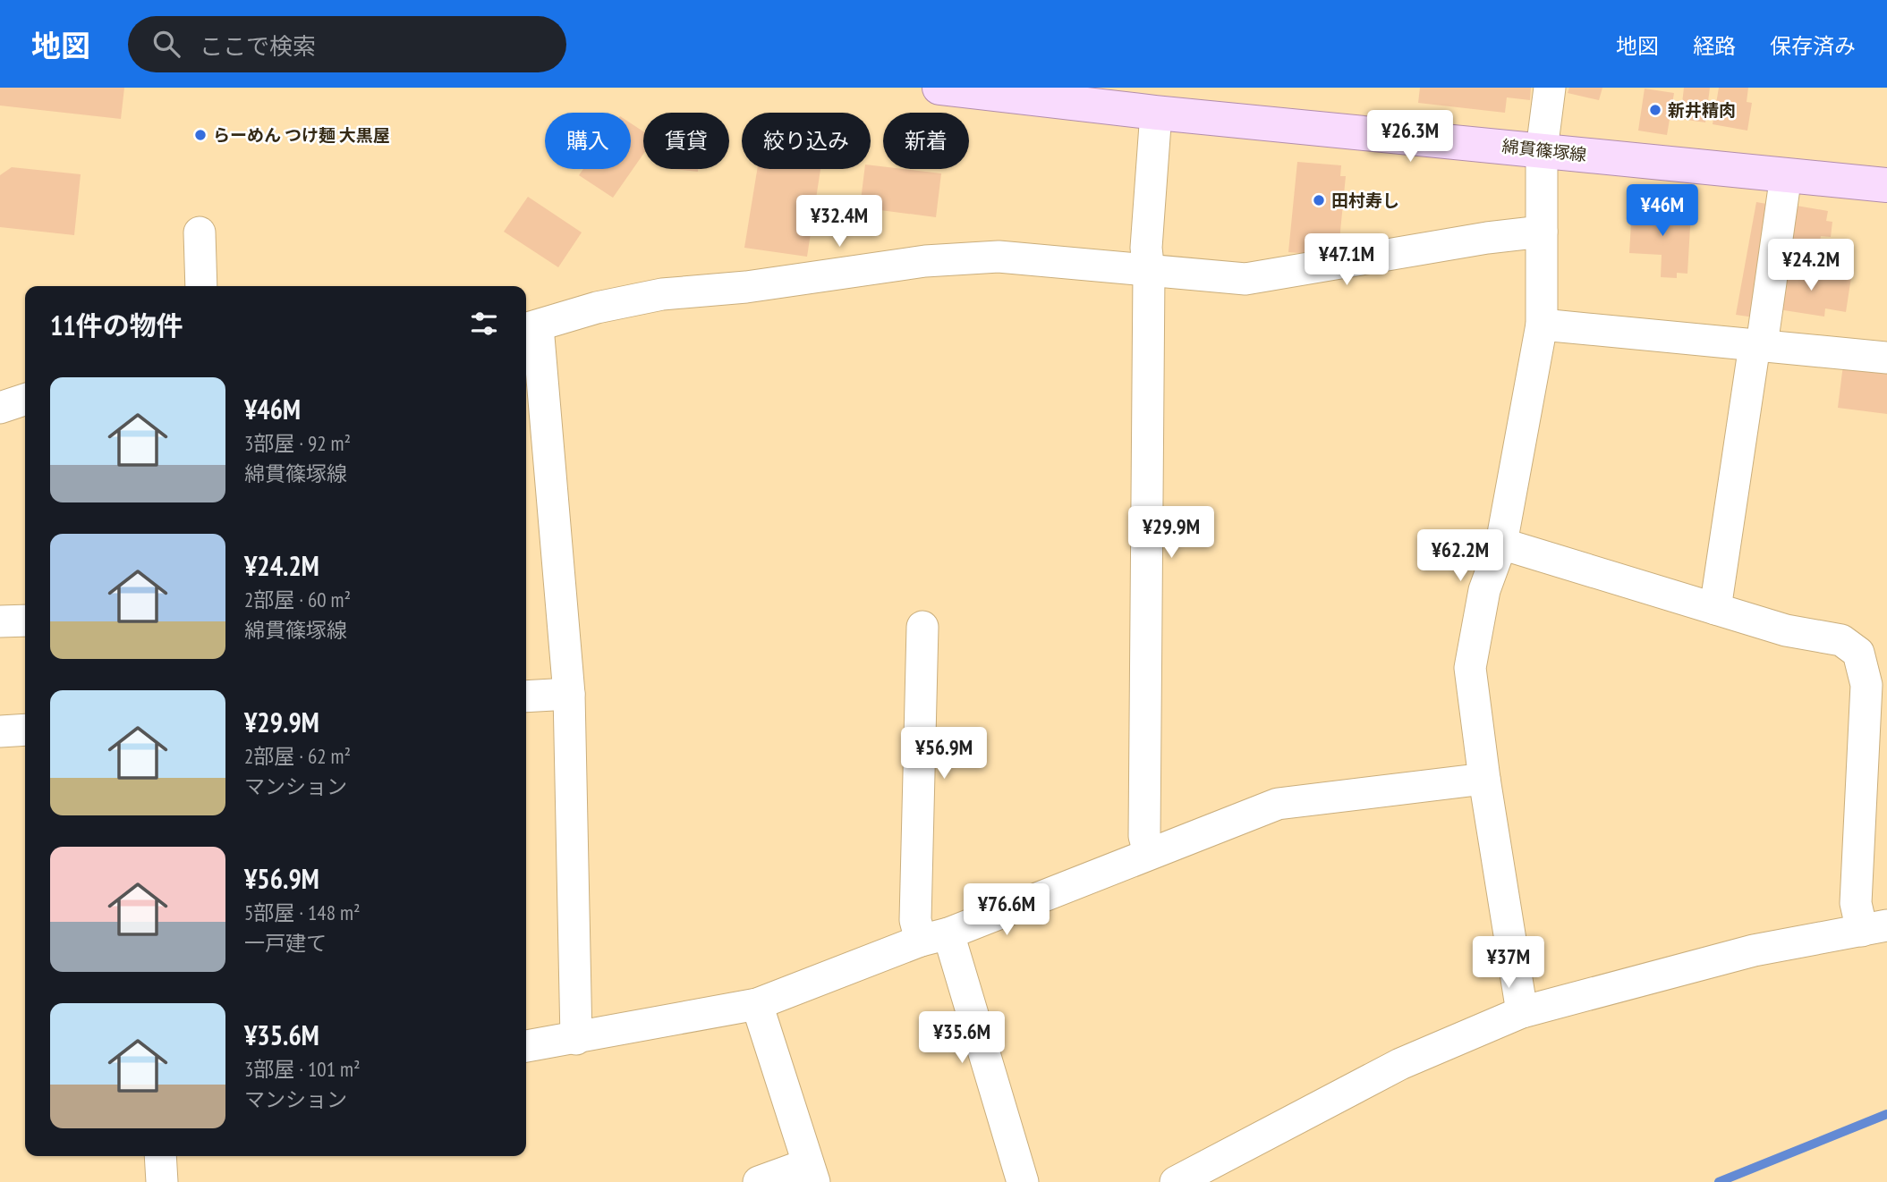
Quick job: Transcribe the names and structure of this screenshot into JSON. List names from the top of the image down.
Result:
{
  "streets": {
    "main road": ["綿貫篠塚線"]
  },
  "places": ["新井精肉", "らーめん つけ麺 大黒屋", "田村寿し"],
  "page": {
    "header": "地図",
    "search": "ここで検索",
    "nav": ["地図", "経路", "保存済み"],
    "price": [
      "¥26.3M",
      "¥46M",
      "¥32.4M",
      "¥47.1M",
      "¥24.2M",
      "¥29.9M",
      "¥62.2M",
      "¥56.9M",
      "¥76.6M",
      "¥37M",
      "¥35.6M"
    ],
    "chip": [
      "購入",
      "賃貸",
      "絞り込み",
      "新着"
    ],
    "heading": "11件の物件",
    "list": [
      {
        "name": "¥46M",
        "note": "3部屋 · 92 m² · 綿貫篠塚線"
      },
      {
        "name": "¥24.2M",
        "note": "2部屋 · 60 m² · 綿貫篠塚線"
      },
      {
        "name": "¥29.9M",
        "note": "2部屋 · 62 m² · マンション"
      },
      {
        "name": "¥56.9M",
        "note": "5部屋 · 148 m² · 一戸建て"
      },
      {
        "name": "¥35.6M",
        "note": "3部屋 · 101 m² · マンション"
      }
    ]
  }
}
